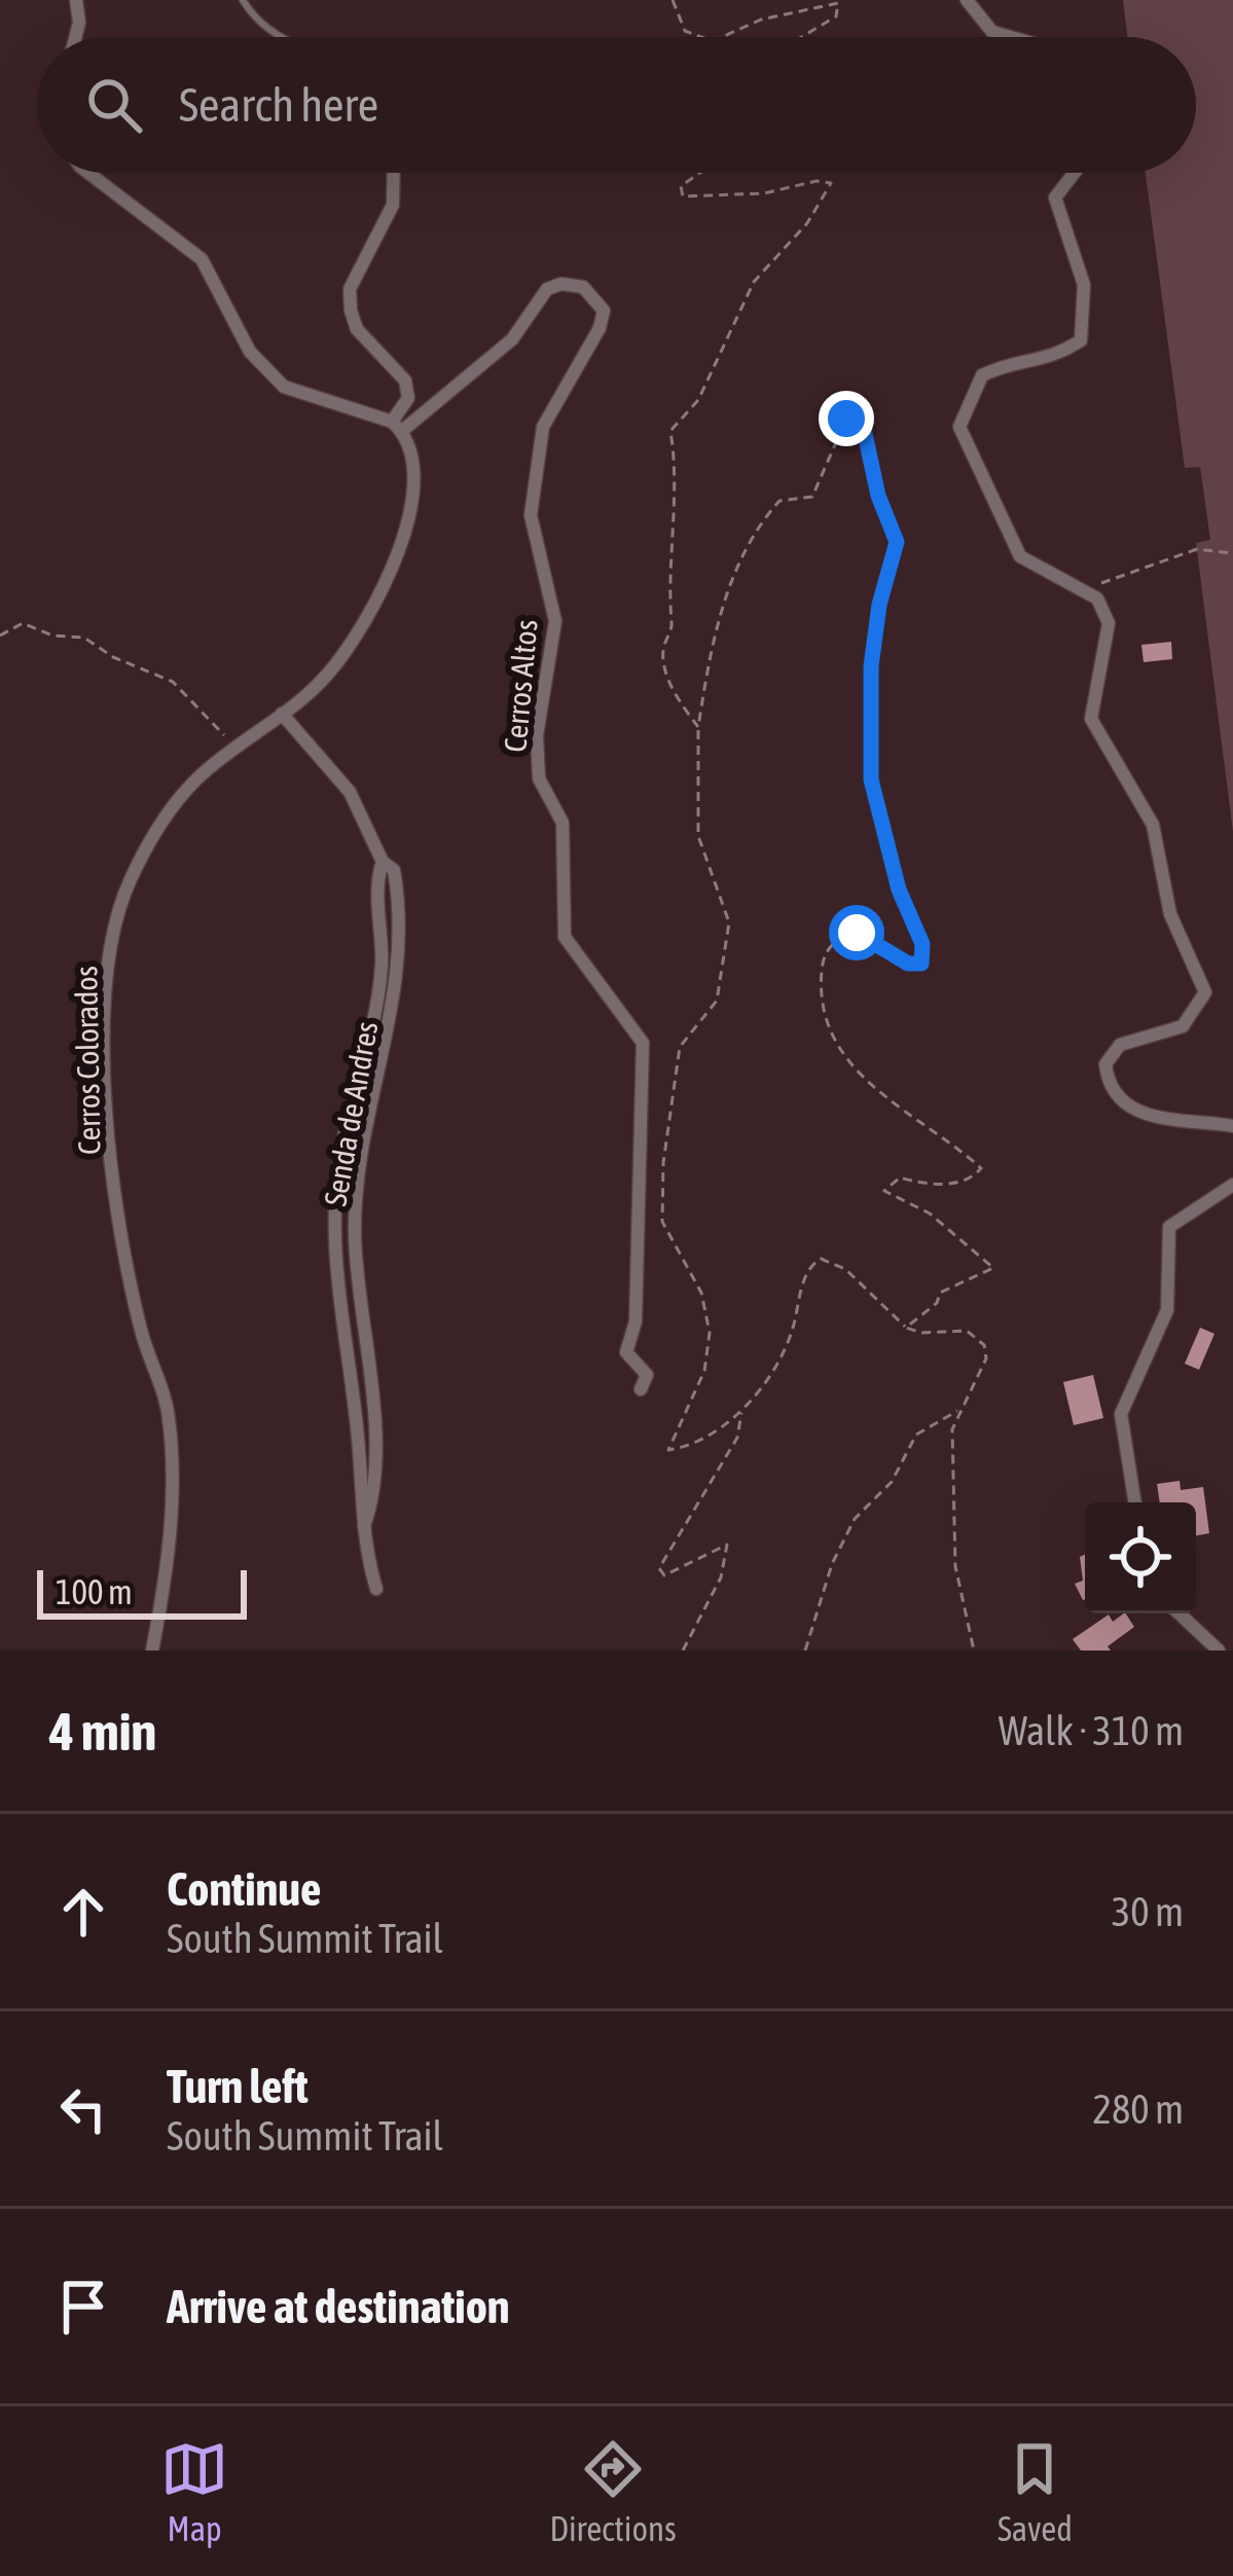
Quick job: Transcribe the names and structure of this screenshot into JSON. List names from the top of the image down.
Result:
{
  "streets": {
    "street": ["Cerros Altos", "Cerros Colorados", "Senda de Andres"]
  },
  "crossings": [
    ["Cerros Altos", "Cerros Colorados"],
    ["Cerros Colorados", "Senda de Andres"]
  ],
  "scale_bar": "100 m",
  "page": {
    "search": "Search here",
    "scale": "100 m",
    "heading": ["4 min", "Walk · 310 m"],
    "list": [
      ["Continue", "South Summit Trail", "30 m"],
      ["Turn left", "South Summit Trail", "280 m"],
      "Arrive at destination"
    ],
    "nav": ["Map", "Directions", "Saved"]
  }
}
